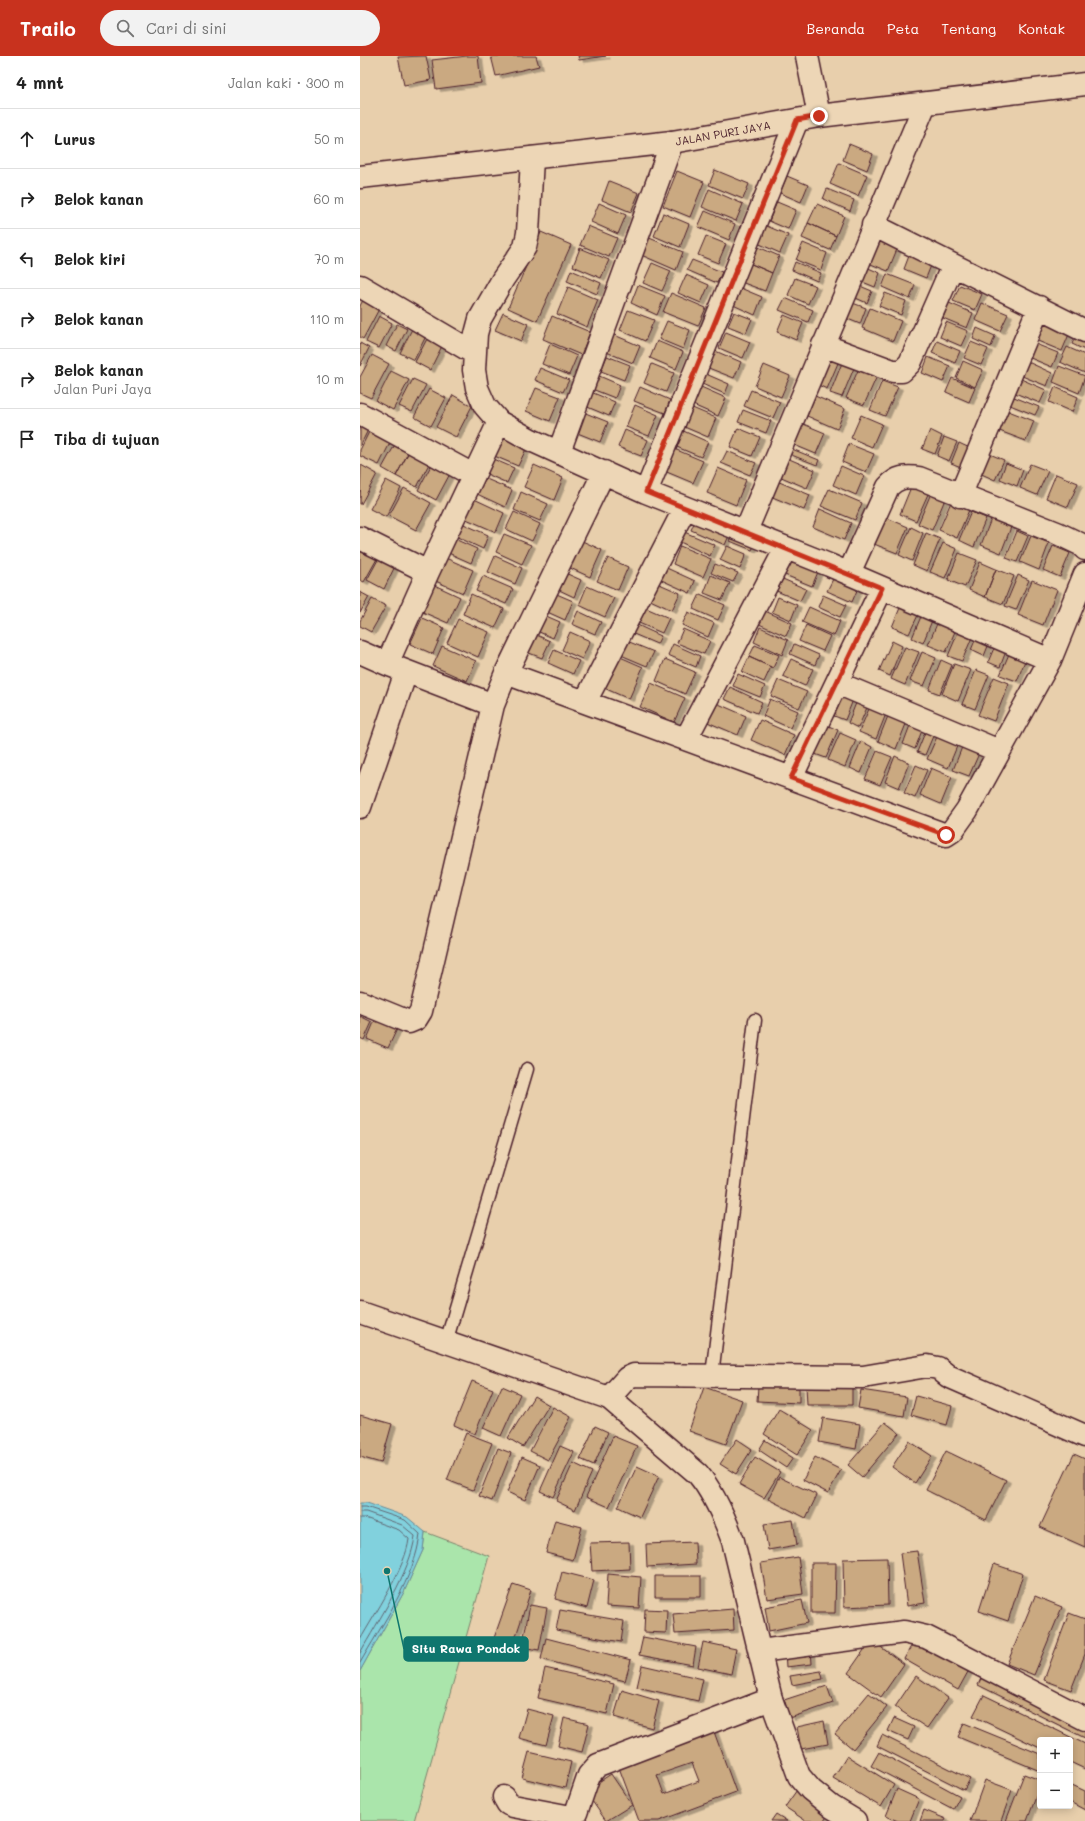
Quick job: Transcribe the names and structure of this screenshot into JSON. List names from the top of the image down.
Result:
{
  "streets": {
    "street": ["JALAN PURI JAYA"]
  },
  "places": ["Situ Rawa Pondok"],
  "page": {
    "header": "Trailo",
    "search": "Cari di sini",
    "nav": [
      "Beranda",
      "Peta",
      "Tentang",
      "Kontak"
    ],
    "heading": ["4 mnt", "Jalan kaki · 300 m"],
    "list": [
      ["Lurus", "50 m"],
      ["Belok kanan", "60 m"],
      ["Belok kiri", "70 m"],
      ["Belok kanan", "110 m"],
      ["Belok kanan", "Jalan Puri Jaya", "10 m"],
      "Tiba di tujuan"
    ],
    "map_buttons": ["+", "−"]
  }
}
